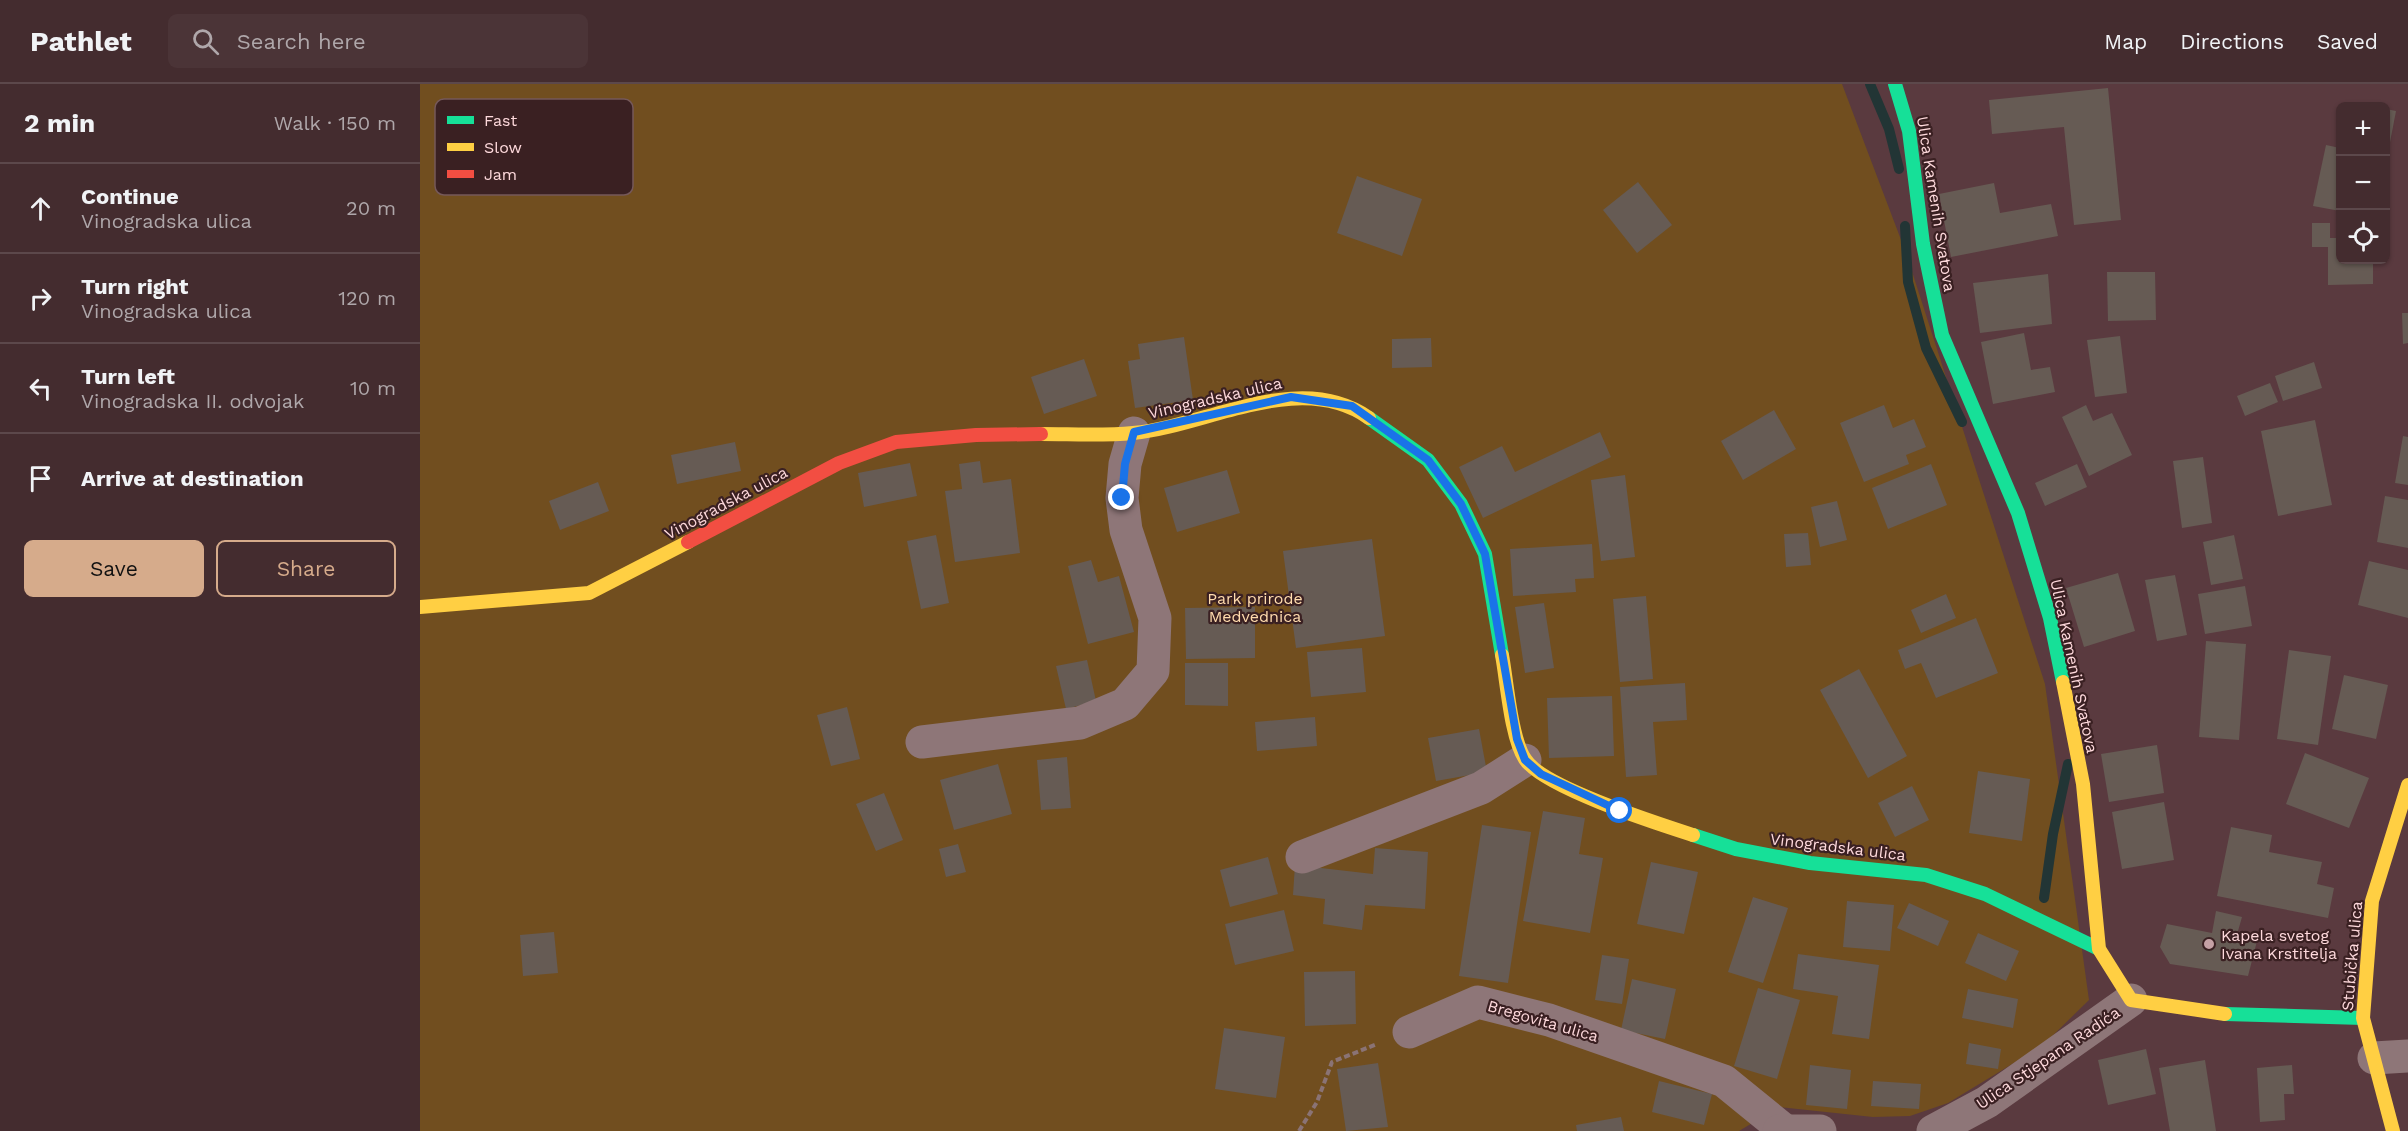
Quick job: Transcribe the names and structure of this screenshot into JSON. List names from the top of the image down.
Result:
{
  "streets": {
    "street": [
      "Ulica Kamenih Svatova",
      "Vinogradska ulica",
      "Stubička ulica",
      "Bregovita ulica",
      "Ulica Stjepana Radića"
    ]
  },
  "crossings": [
    ["Ulica Kamenih Svatova", "Vinogradska ulica"],
    ["Ulica Kamenih Svatova", "Ulica Stjepana Radića"]
  ],
  "parks": ["Park prirode Medvednica"],
  "places": ["Kapela svetog Ivana Krstitelja"],
  "legend": ["Fast", "Slow", "Jam"],
  "page": {
    "header": "Pathlet",
    "search": "Search here",
    "nav": ["Map", "Directions", "Saved"],
    "heading": ["2 min", "Walk · 150 m"],
    "map_buttons": ["+", "−"],
    "list": [
      ["Continue", "Vinogradska ulica", "20 m"],
      ["Turn right", "Vinogradska ulica", "120 m"],
      ["Turn left", "Vinogradska II. odvojak", "10 m"],
      "Arrive at destination"
    ],
    "buttons": ["Save", "Share"]
  }
}
